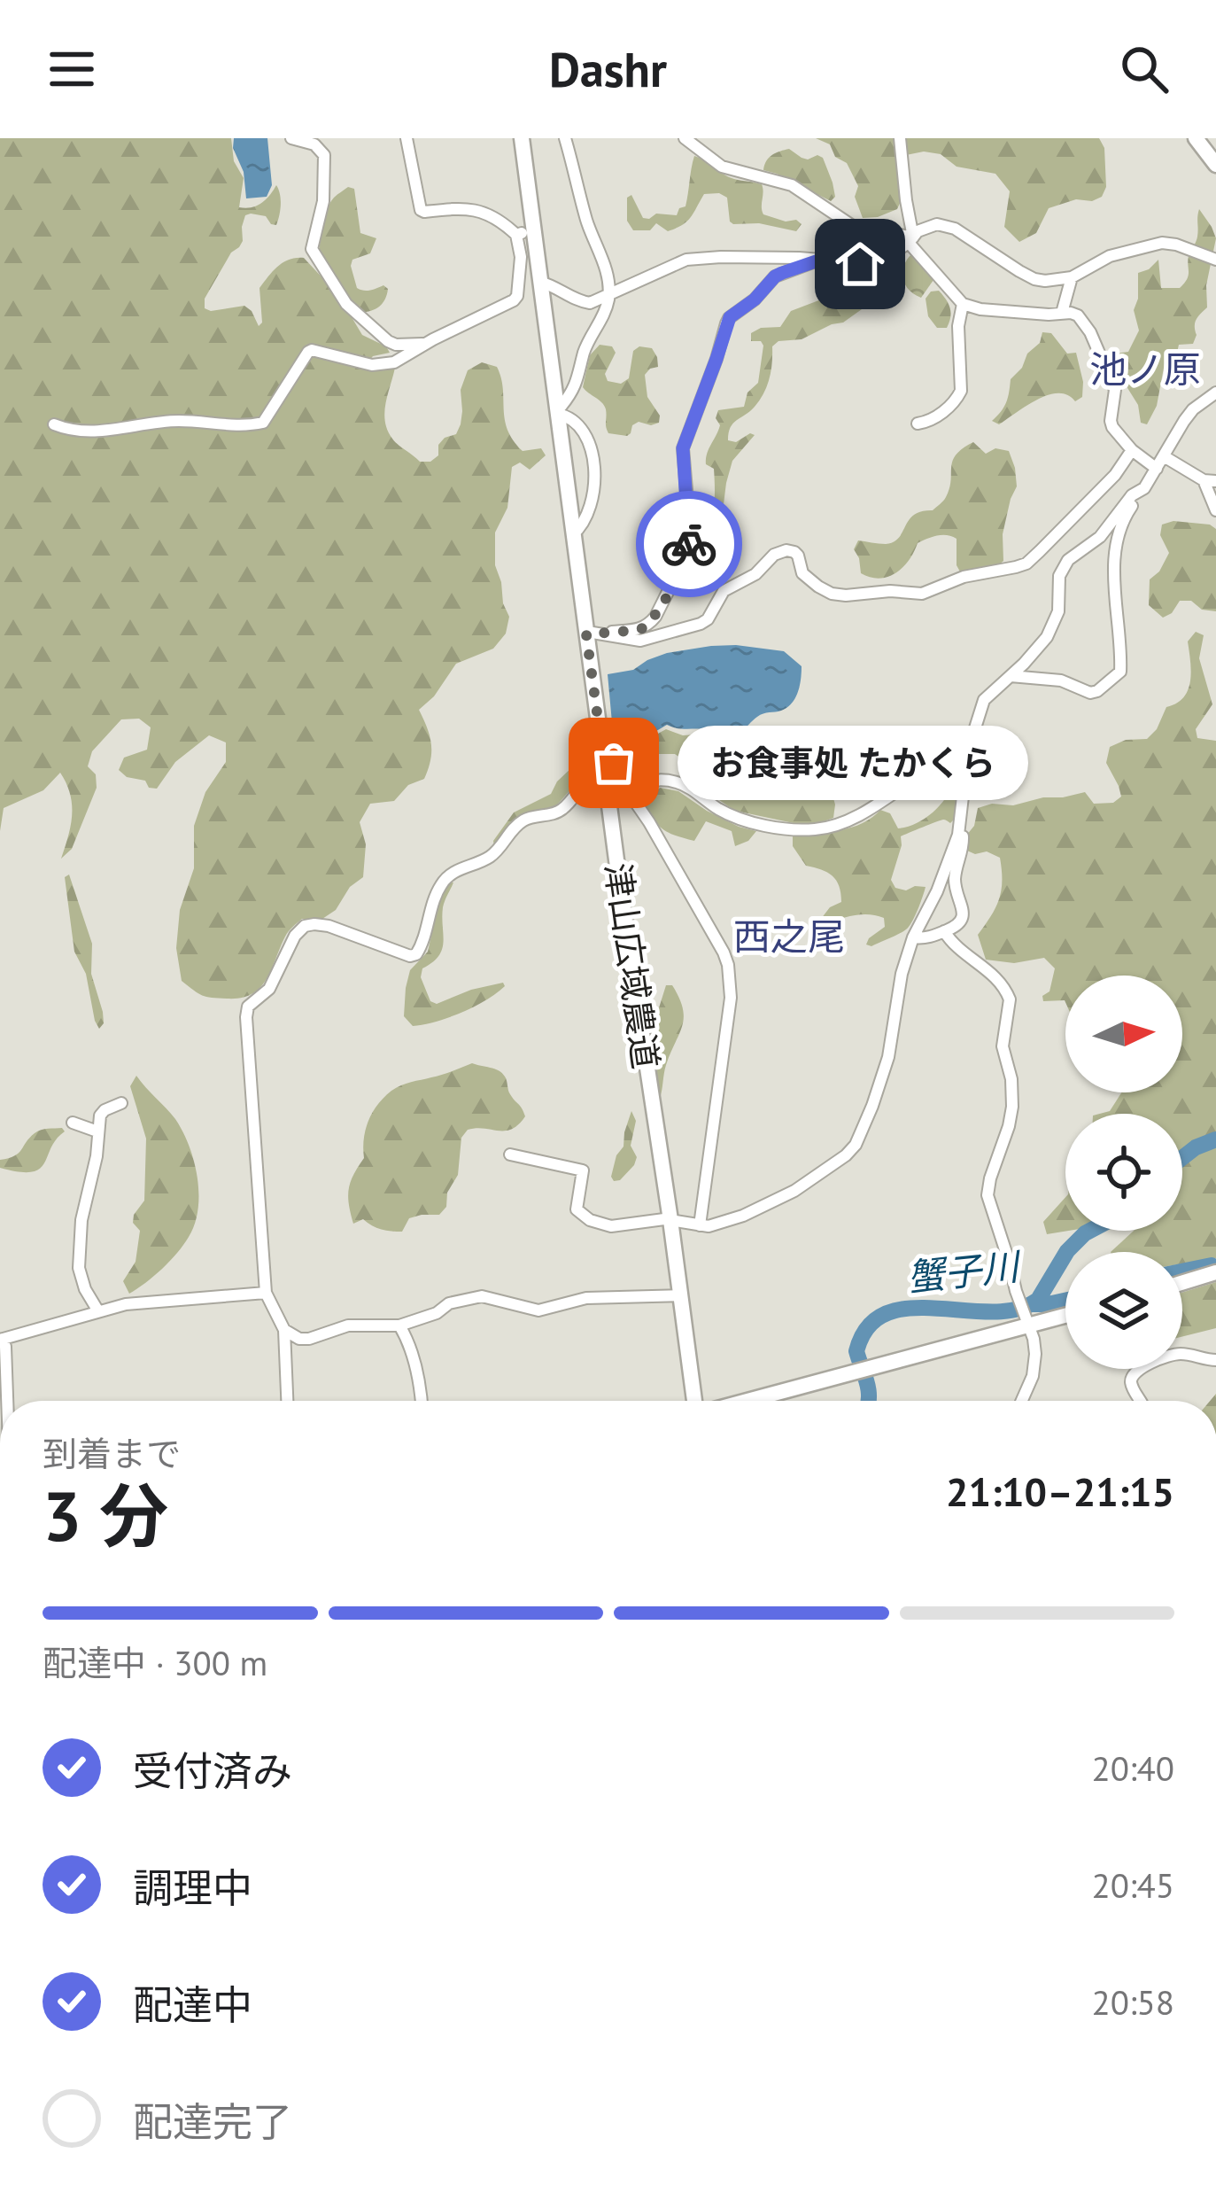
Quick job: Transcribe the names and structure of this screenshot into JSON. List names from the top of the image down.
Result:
{
  "streets": {
    "street": ["津山広域農道"]
  },
  "districts": ["池ノ原", "西之尾"],
  "water": ["蟹子川"],
  "places": ["お食事処 たかくら"],
  "north": "right",
  "page": {
    "header": "Dashr",
    "bubble": "お食事処 たかくら",
    "heading": ["3 分", "到着まで", "21:10–21:15"],
    "bar": "配達中 · 300 m",
    "list": [
      ["受付済み", "20:40"],
      ["調理中", "20:45"],
      ["配達中", "20:58"],
      "配達完了"
    ]
  }
}
